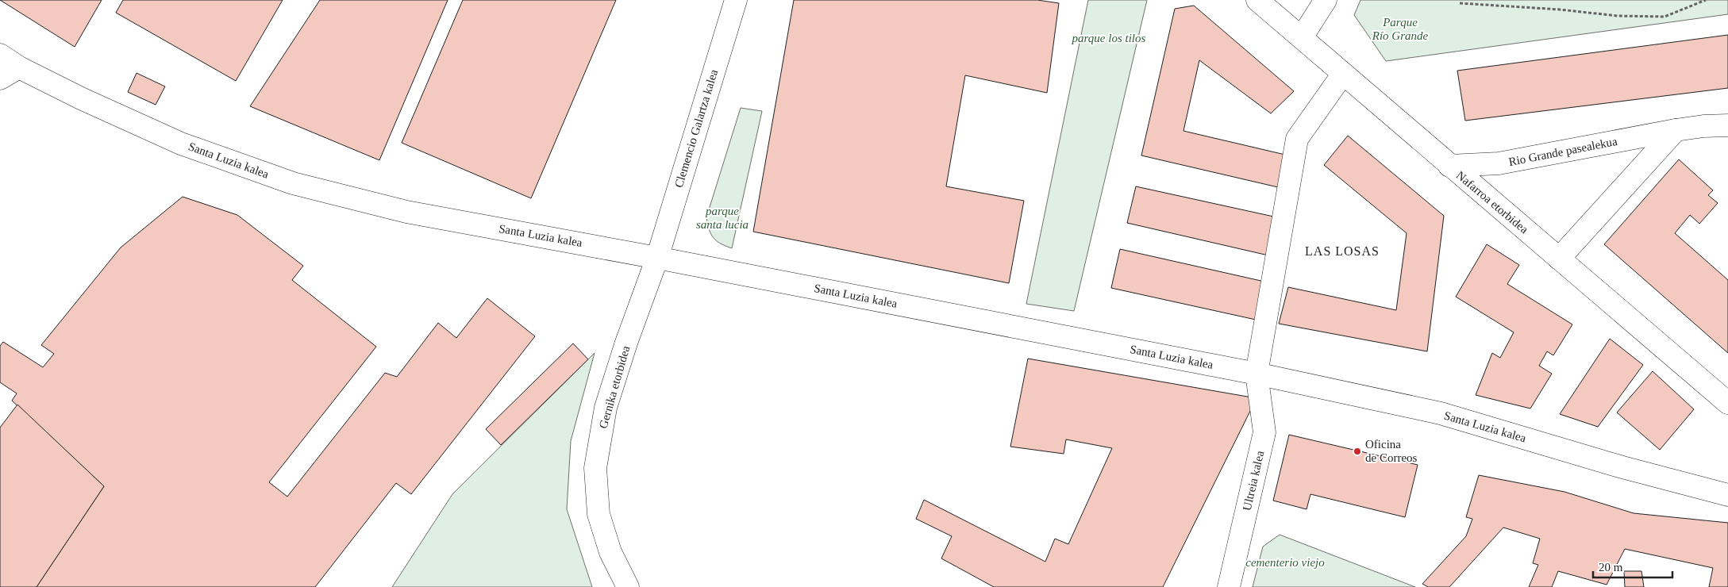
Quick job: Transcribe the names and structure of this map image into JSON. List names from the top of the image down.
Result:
{
  "streets": {
    "street": [
      "Clemencio Galartza kalea",
      "Rio Grande pasealekua",
      "Santa Luzia kalea",
      "Nafarroa etorbidea",
      "Gernika etorbidea",
      "Ultreia kalea"
    ]
  },
  "crossings": [
    ["Clemencio Galartza kalea", "Santa Luzia kalea"],
    ["Clemencio Galartza kalea", "Gernika etorbidea"],
    ["Rio Grande pasealekua", "Nafarroa etorbidea"],
    ["Santa Luzia kalea", "Gernika etorbidea"],
    ["Santa Luzia kalea", "Ultreia kalea"],
    ["Nafarroa etorbidea", "Ultreia kalea"]
  ],
  "districts": ["LAS LOSAS"],
  "parks": [
    "Parque Río Grande",
    "parque los tilos",
    "parque santa lucia",
    "cementerio viejo"
  ],
  "places": ["Oficina de Correos"],
  "scale_bar": "20 m"
}
